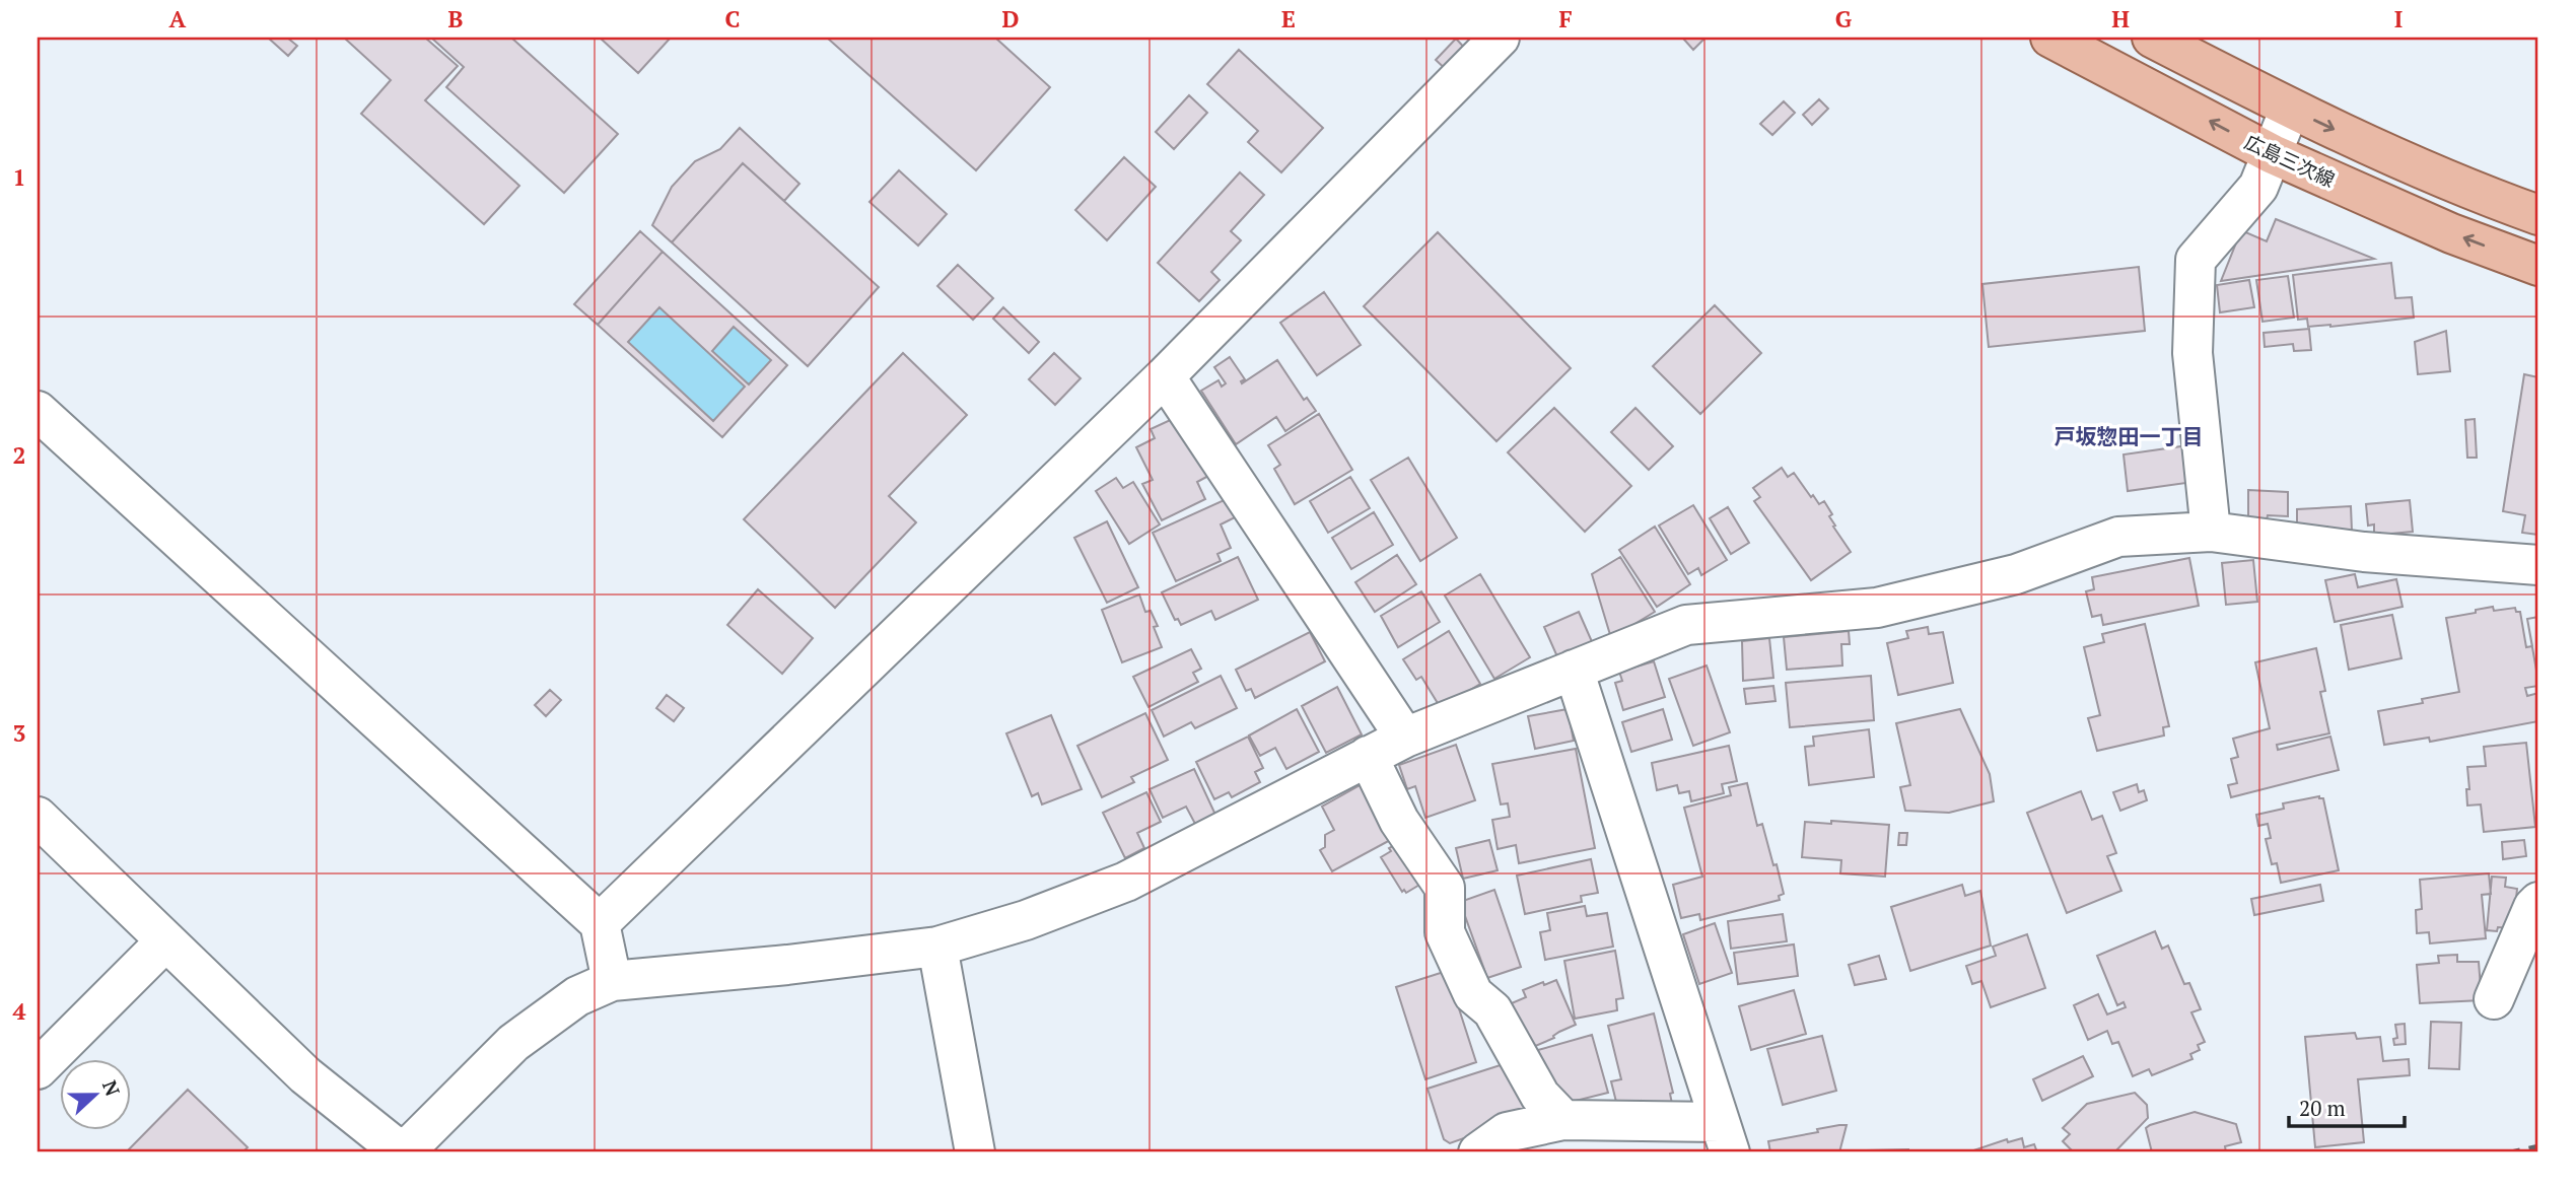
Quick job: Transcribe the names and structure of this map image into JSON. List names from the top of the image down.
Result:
{
  "streets": {
    "main road": ["広島三次線"]
  },
  "districts": ["戸坂惣田一丁目"],
  "scale_bar": "20 m",
  "north": "right",
  "grid": {
    "columns": [
      "A",
      "B",
      "C",
      "D",
      "E",
      "F",
      "G",
      "H",
      "I"
    ],
    "rows": [
      "1",
      "2",
      "3",
      "4"
    ]
  }
}
